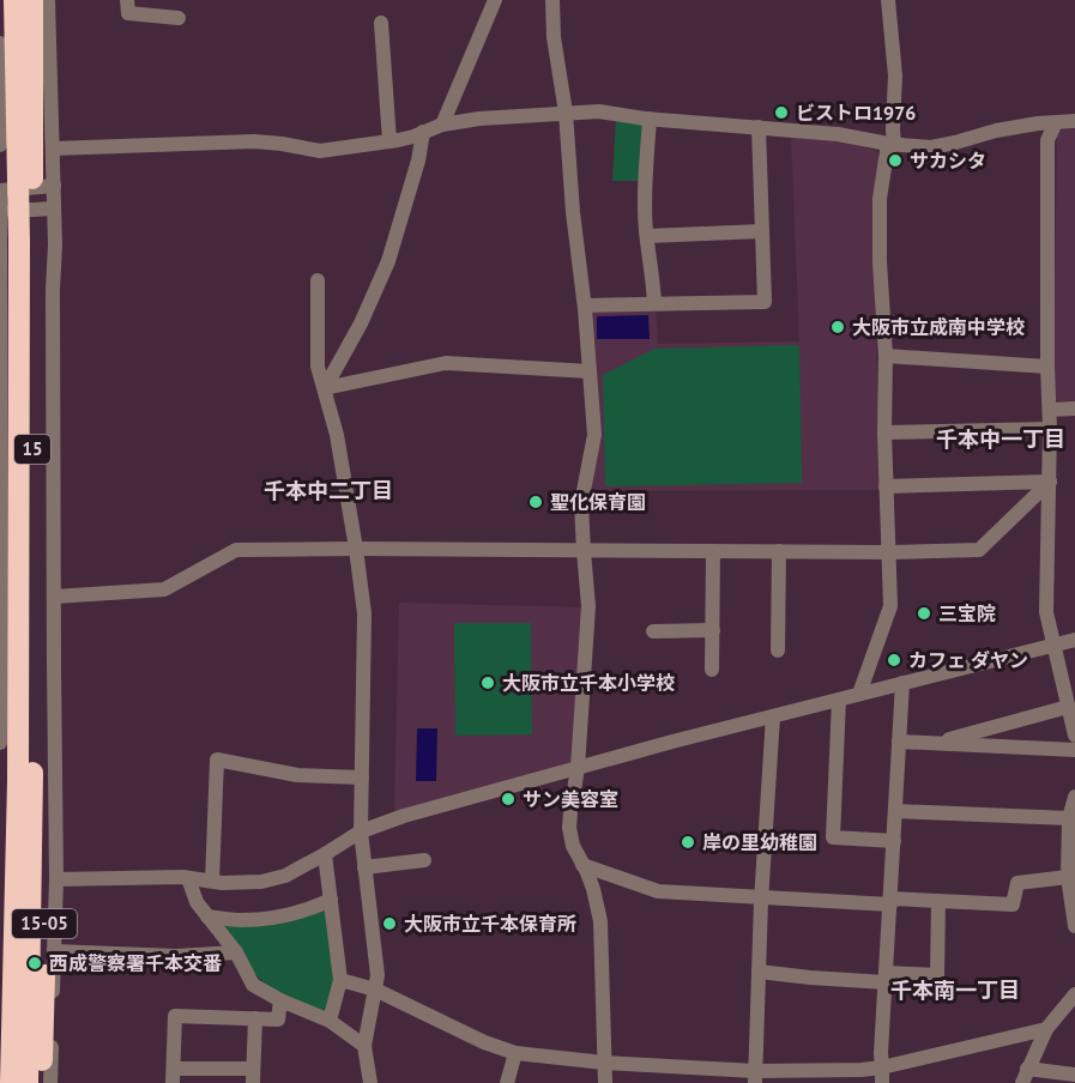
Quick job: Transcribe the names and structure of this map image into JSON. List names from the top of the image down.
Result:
{
  "streets": {
    "highway": ["15", "15-05"]
  },
  "crossings": [
    ["15", "15-05"]
  ],
  "districts": ["千本中一丁目", "千本中二丁目", "千本南一丁目"],
  "places": [
    "ビストロ1976",
    "サカシタ",
    "大阪市立成南中学校",
    "聖化保育園",
    "三宝院",
    "カフェ ダヤン",
    "大阪市立千本小学校",
    "サン美容室",
    "岸の里幼稚園",
    "大阪市立千本保育所",
    "西成警察署千本交番"
  ]
}
